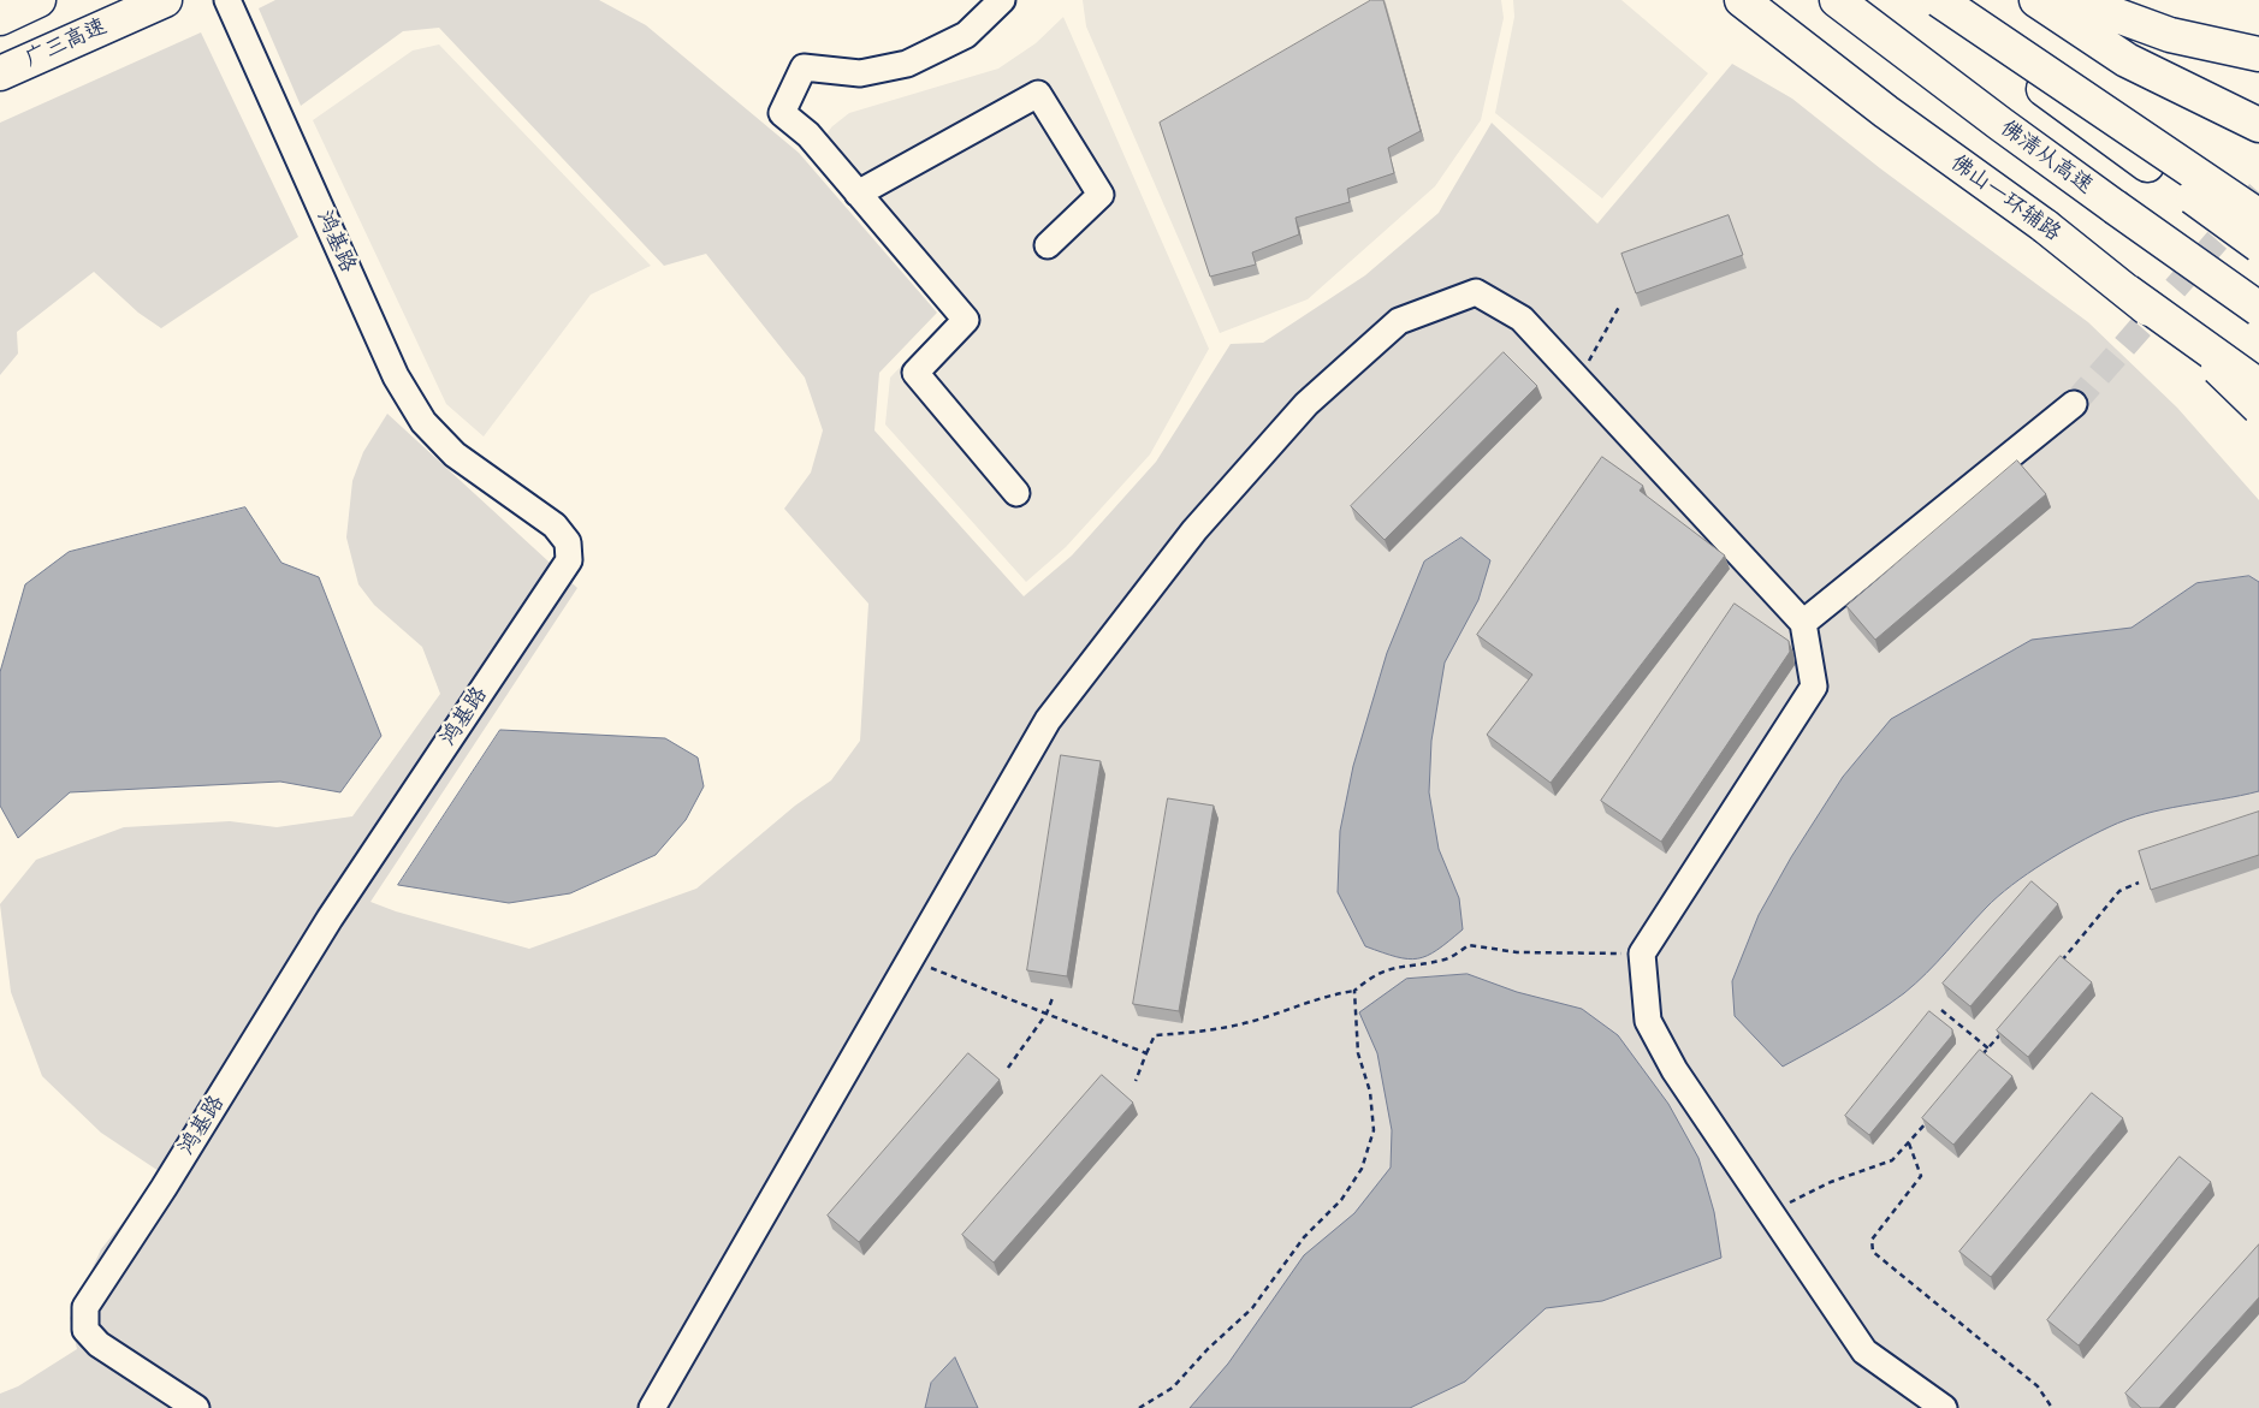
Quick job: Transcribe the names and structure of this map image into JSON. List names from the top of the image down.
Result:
{
  "streets": {
    "main road": ["广三高速", "佛清从高速", "佛山一环辅路"],
    "street": ["鸿基路"]
  }
}
